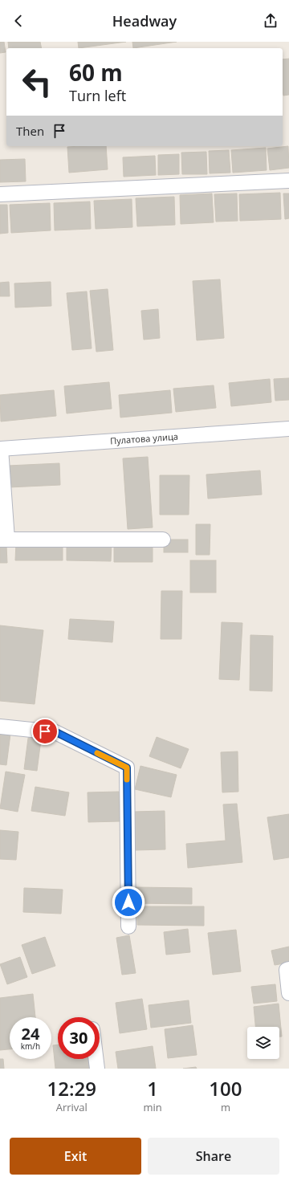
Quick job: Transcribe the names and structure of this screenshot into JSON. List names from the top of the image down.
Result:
{
  "streets": {
    "street": ["Пулатова улица"]
  },
  "page": {
    "header": "Headway",
    "turn": ["60 m", "Turn left"],
    "then": "Then",
    "speed": "24 km/h",
    "limit": "30",
    "eta": [
      "12:29",
      "Arrival",
      "1",
      "min",
      "100",
      "m"
    ],
    "buttons": ["Exit", "Share"]
  }
}
